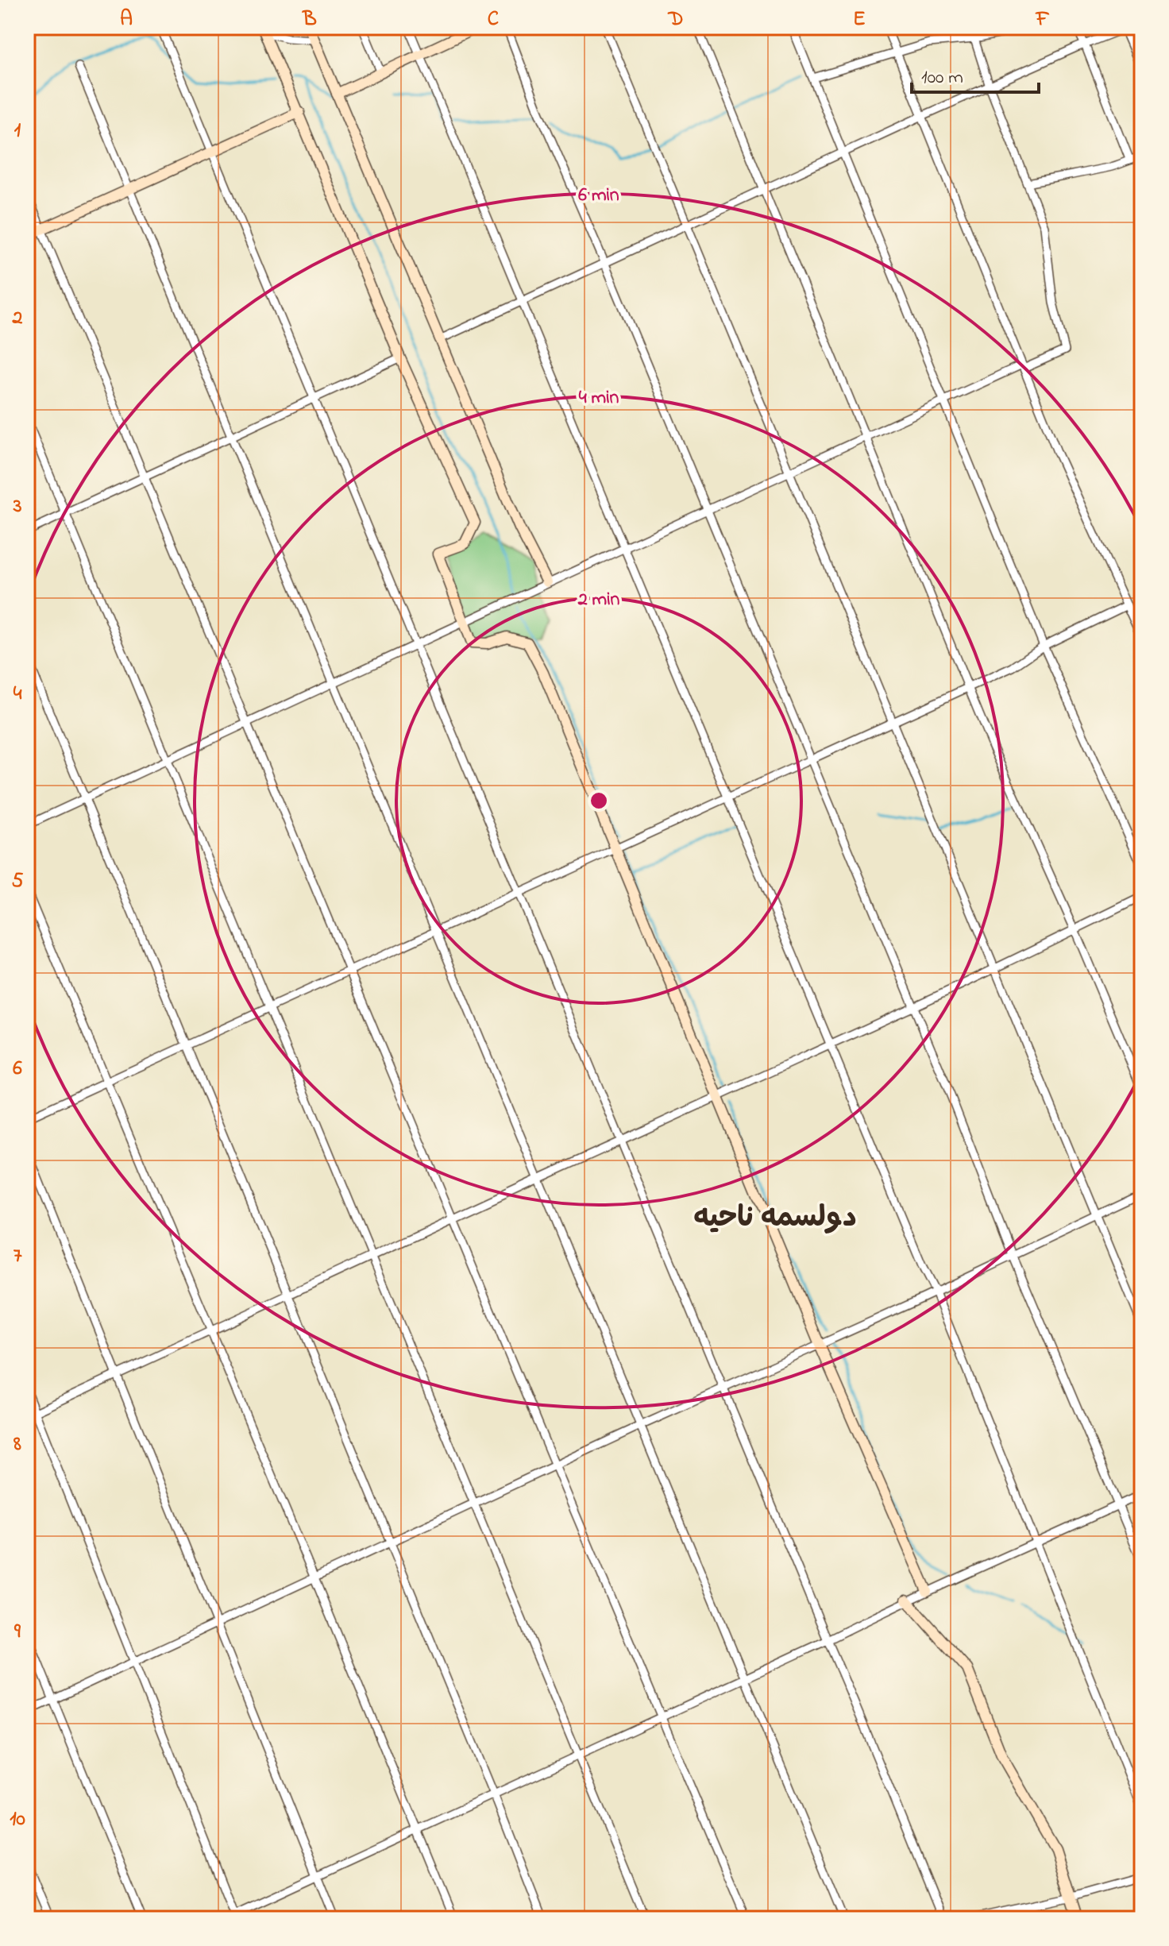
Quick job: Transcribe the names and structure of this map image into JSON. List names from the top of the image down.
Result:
{
  "districts": ["دولسمه ناحیه"],
  "scale_bar": "100 m",
  "grid": {
    "columns": [
      "A",
      "B",
      "C",
      "D",
      "E",
      "F"
    ],
    "rows": [
      "1",
      "2",
      "3",
      "4",
      "5",
      "6",
      "7",
      "8",
      "9",
      "10"
    ]
  },
  "rings": ["6 min", "4 min", "2 min"]
}
